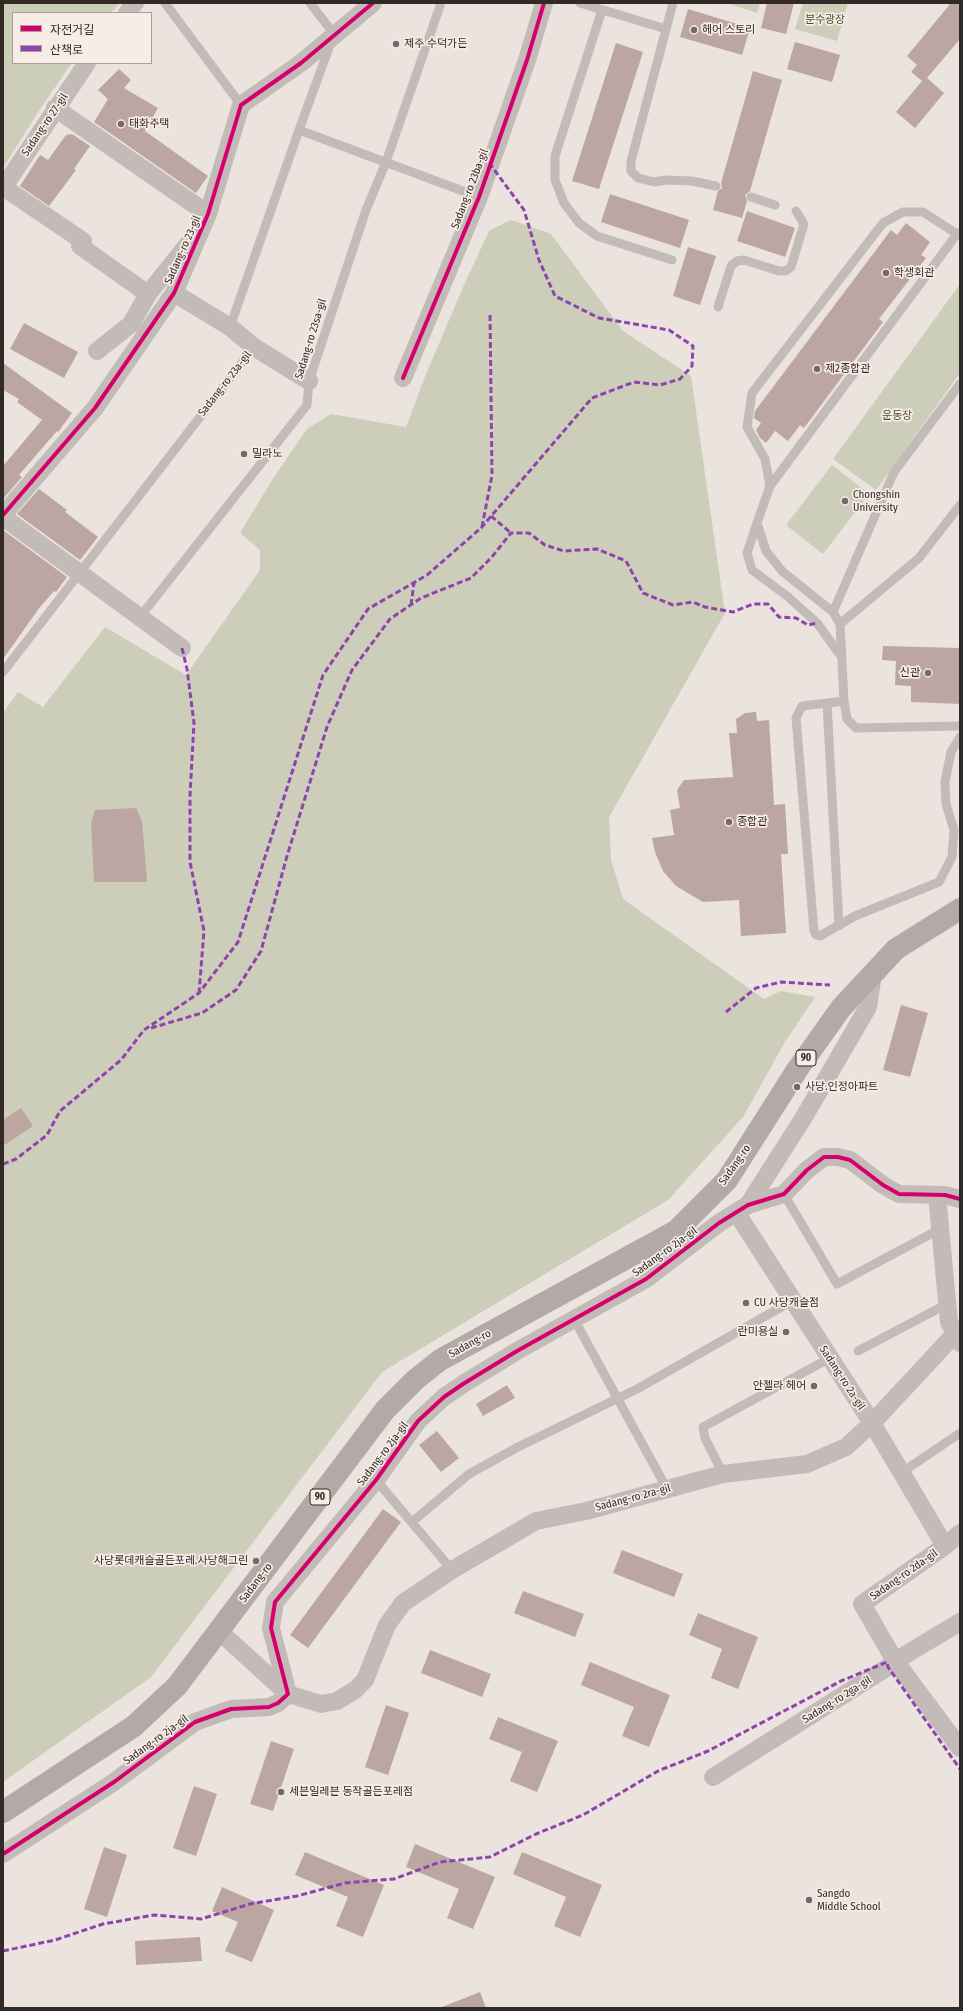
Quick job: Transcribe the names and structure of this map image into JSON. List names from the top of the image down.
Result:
{
  "streets": {
    "main road": ["90", "Sadang-ro"],
    "street": [
      "Sadang-ro 27-gil",
      "Sadang-ro 23ba-gil",
      "Sadang-ro 23-gil",
      "Sadang-ro 23a-gil",
      "Sadang-ro 2ja-gil",
      "Sadang-ro 2a-gil",
      "Sadang-ro 2ra-gil",
      "Sadang-ro 2da-gil",
      "Sadang-ro 2ga-gil"
    ],
    "lane": ["Sadang-ro 23sa-gil"]
  },
  "crossings": [
    ["Sadang-ro 27-gil", "Sadang-ro 23-gil"],
    ["Sadang-ro 23ba-gil", "Sadang-ro 23sa-gil"],
    ["Sadang-ro 23-gil", "Sadang-ro 23a-gil"],
    ["Sadang-ro 2ja-gil", "Sadang-ro 2a-gil"],
    ["Sadang-ro 2ja-gil", "Sadang-ro 2ra-gil"],
    ["Sadang-ro 2a-gil", "Sadang-ro 2ra-gil"],
    ["Sadang-ro 2a-gil", "Sadang-ro 2da-gil"],
    ["Sadang-ro 2da-gil", "Sadang-ro 2ga-gil"]
  ],
  "parks": ["분수광장", "운동장"],
  "places": [
    "헤어 스토리",
    "제주 수덕가든",
    "태화주택",
    "학생회관",
    "제2종합관",
    "밀라노",
    "Chongshin University",
    "신관",
    "종합관",
    "사당.인정아파트",
    "CU 사당캐슬점",
    "란미용실",
    "안젤라 헤어",
    "사당롯데캐슬골든포레.사당해그린",
    "세븐일레븐 동작골든포레점",
    "Sangdo Middle School"
  ],
  "legend": ["자전거길", "산책로"]
}
